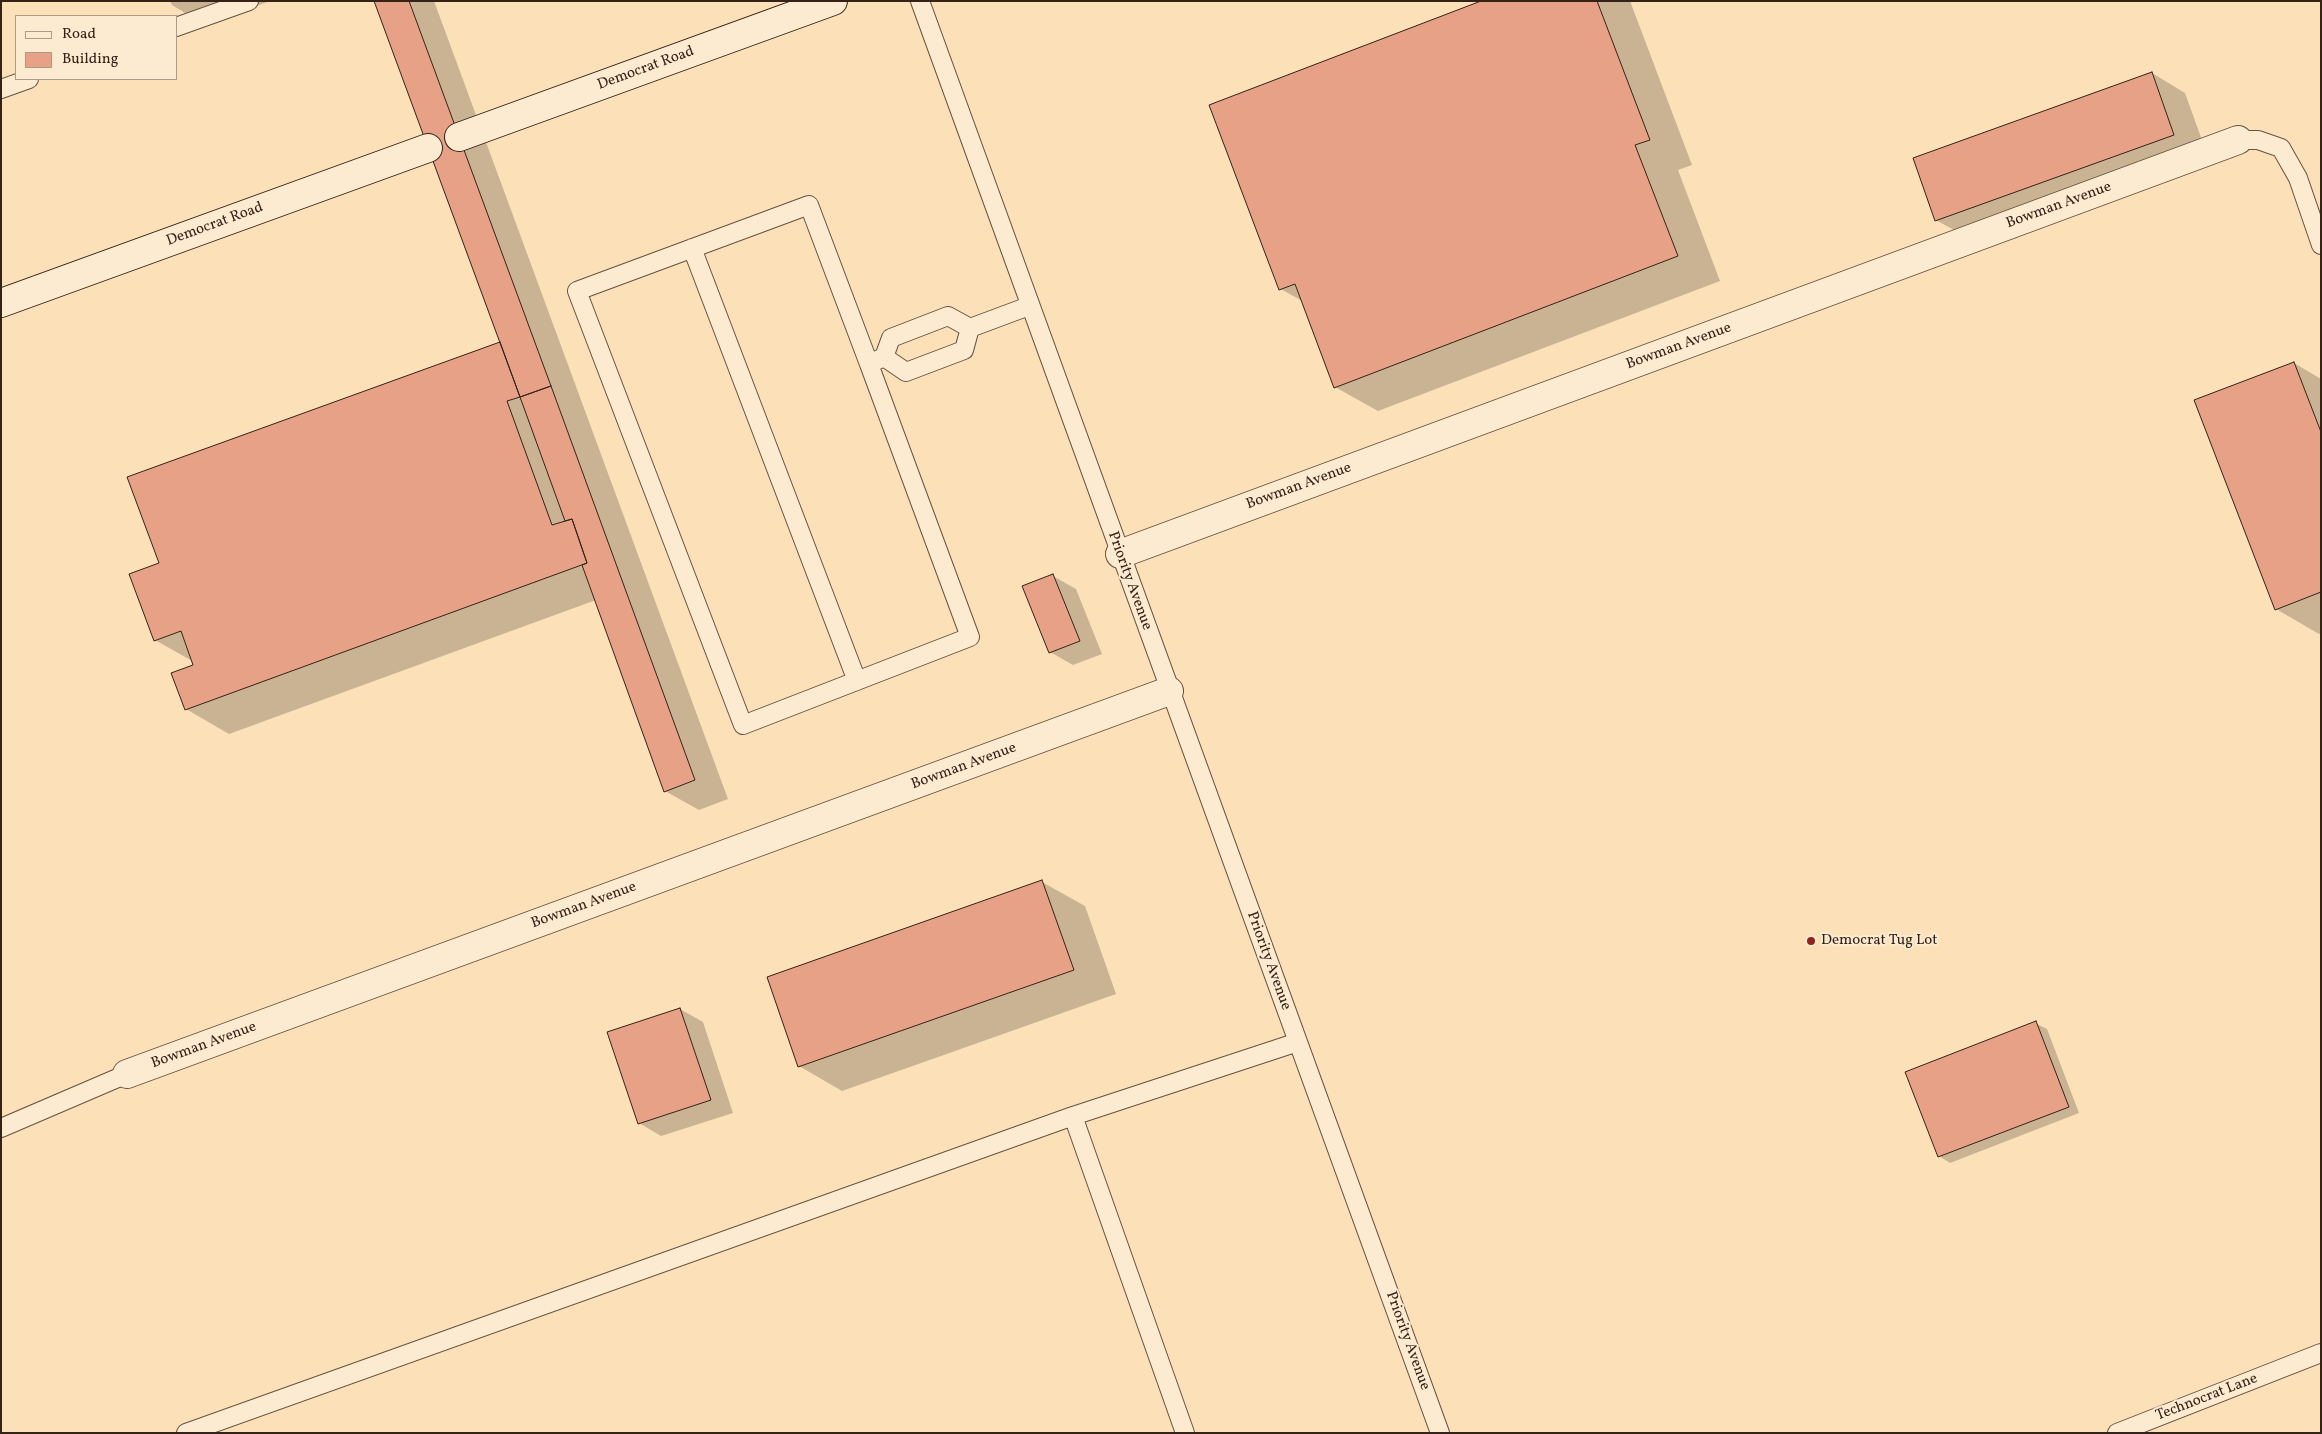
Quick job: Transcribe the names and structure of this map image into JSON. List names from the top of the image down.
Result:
{
  "streets": {
    "street": ["Democrat Road", "Bowman Avenue"],
    "lane": ["Priority Avenue", "Technocrat Lane"]
  },
  "crossings": [
    ["Bowman Avenue", "Priority Avenue"]
  ],
  "places": ["Democrat Tug Lot"],
  "legend": ["Road", "Building"]
}
